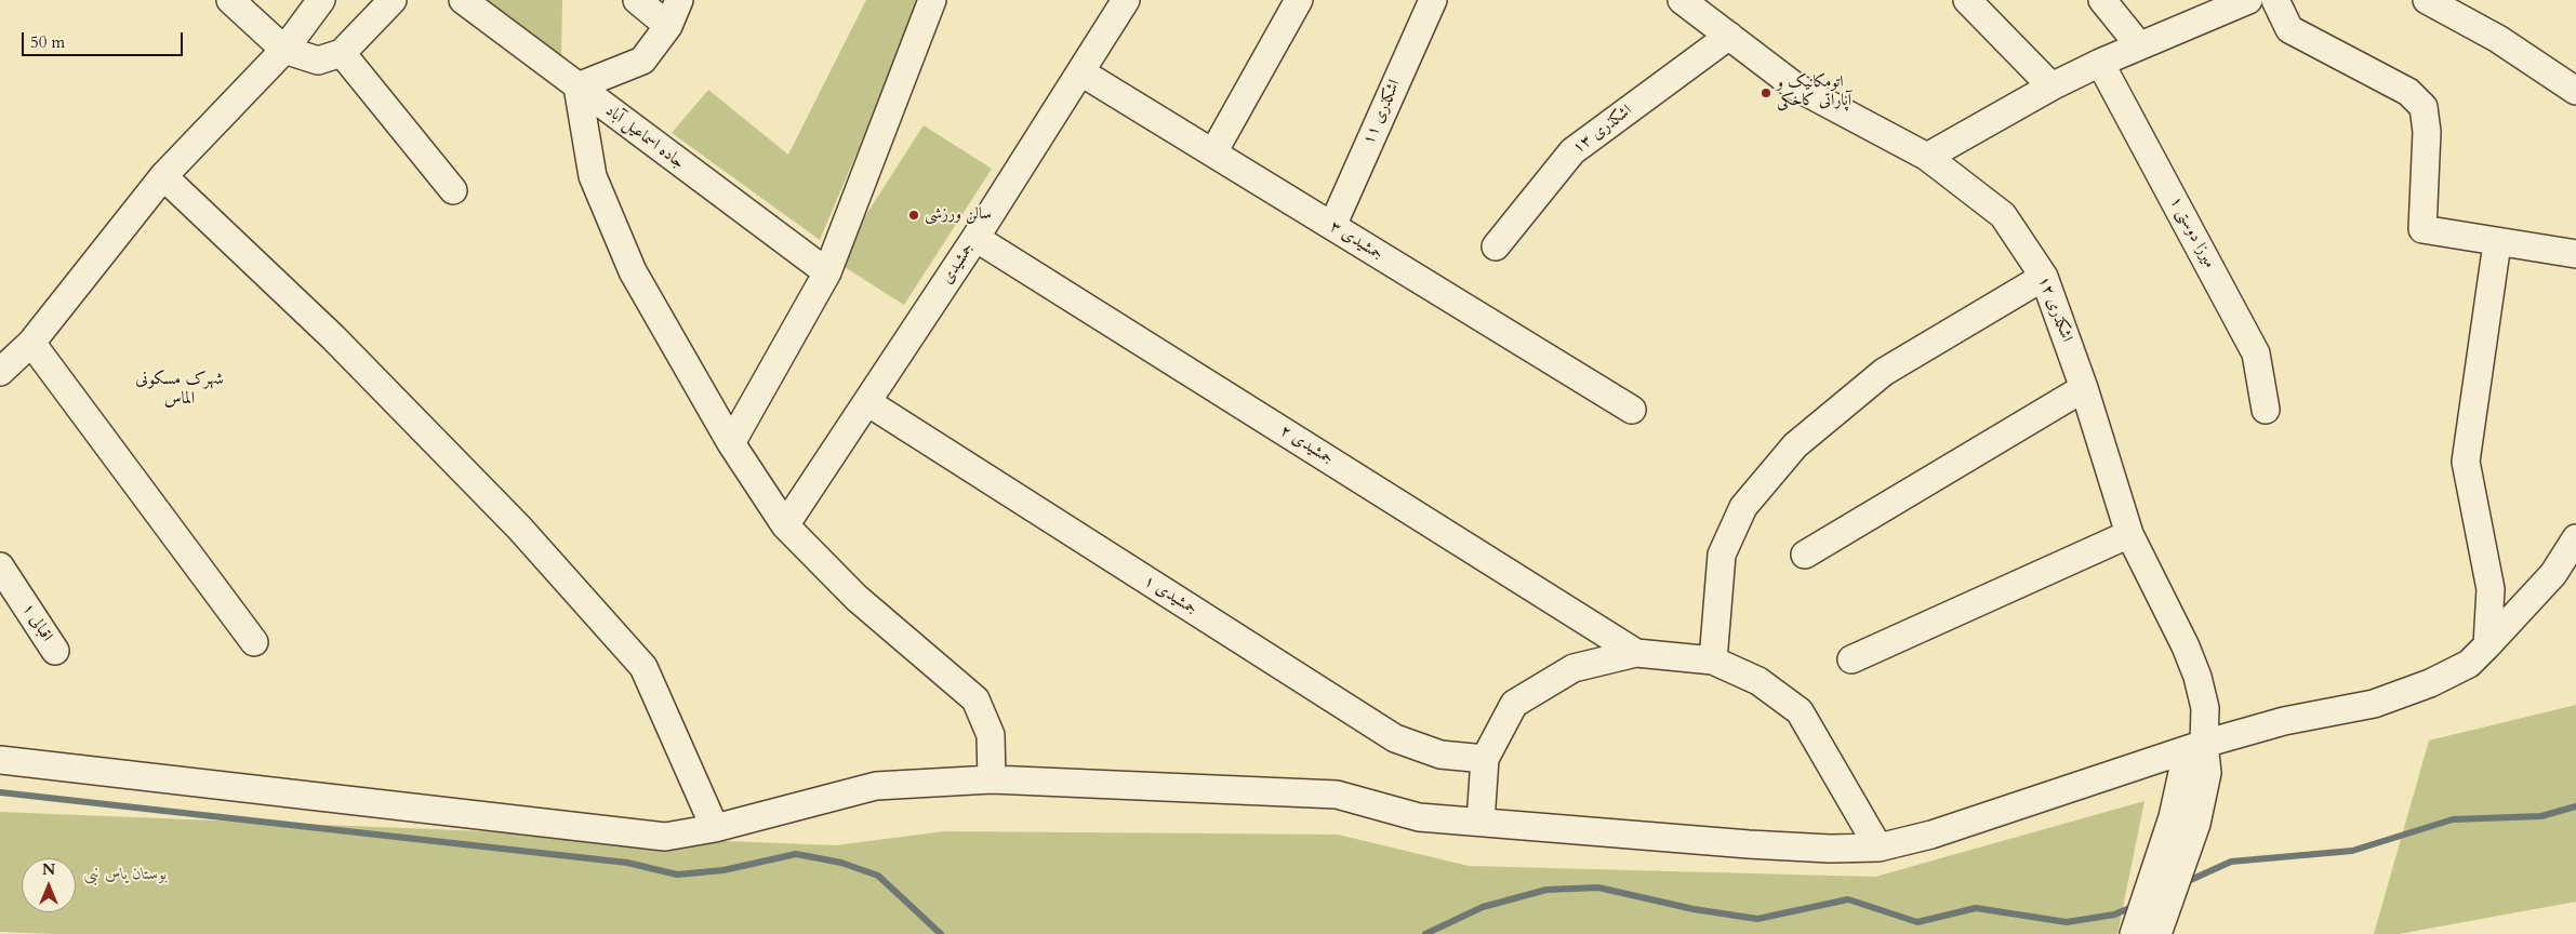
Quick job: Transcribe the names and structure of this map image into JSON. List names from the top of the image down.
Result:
{
  "streets": {
    "street": [
      "اشکذری ۱۱",
      "اشکذری ۱۳",
      "جاده اسماعیل آباد",
      "میرزا دوستی ۱",
      "جمشیدی ۳",
      "جمشیدی",
      "اشکذری ۱۲",
      "جمشیدی ۲",
      "جمشیدی ۱",
      "اقبالی ۱"
    ]
  },
  "crossings": [
    ["اشکذری ۱۱", "جمشیدی ۳"],
    ["اشکذری ۱۳", "اشکذری ۱۲"],
    ["جمشیدی ۳", "جمشیدی"],
    ["جمشیدی", "جمشیدی ۲"],
    ["جمشیدی", "جمشیدی ۱"]
  ],
  "districts": ["شهرک مسکونی الماس"],
  "parks": ["بوستان یاس نبی"],
  "places": ["اتومکانیک و آپاراتی کاخکی", "سالن ورزشی"],
  "scale_bar": "50 m",
  "north": "top"
}
